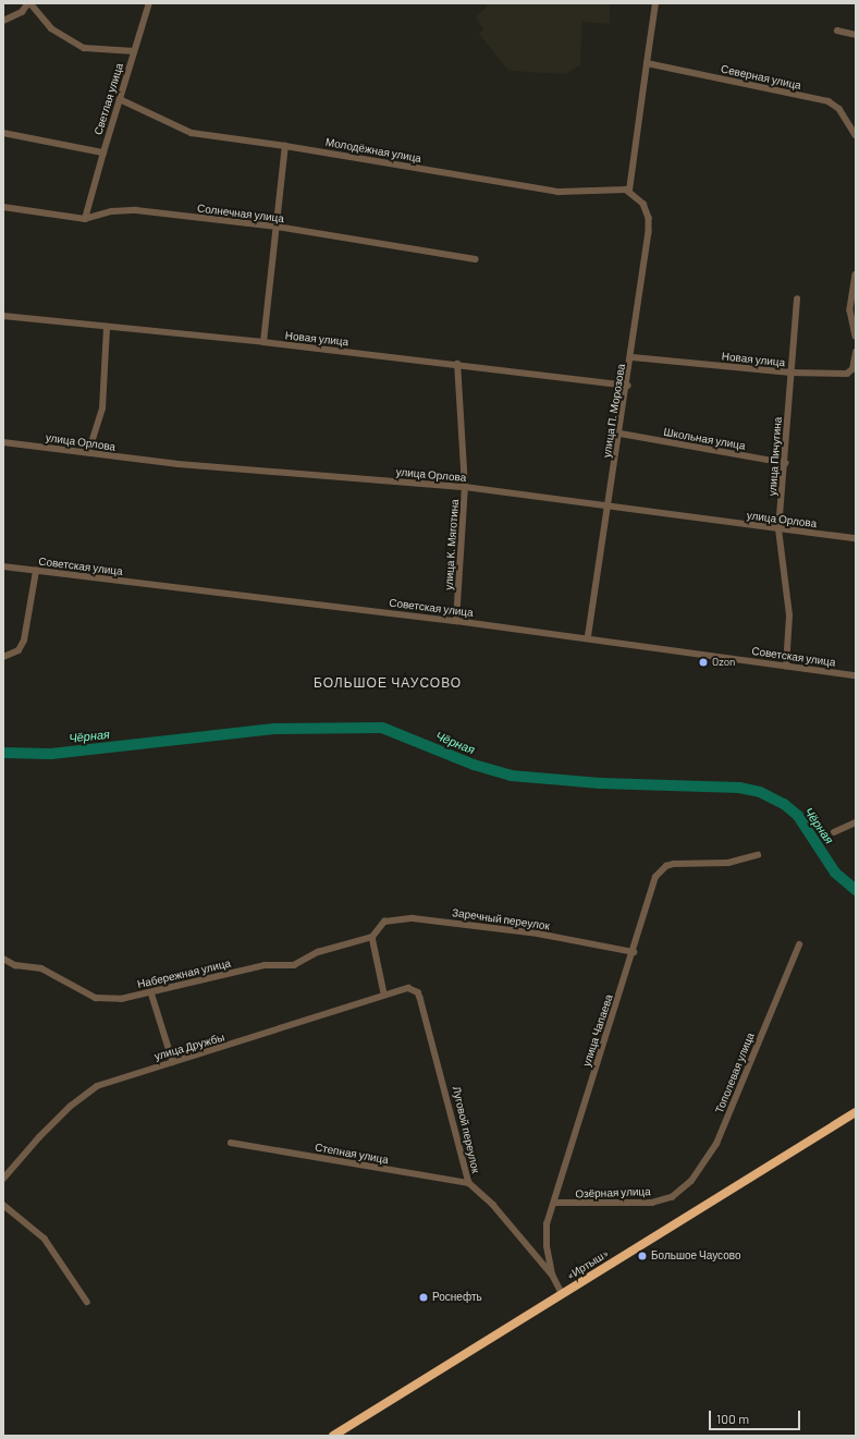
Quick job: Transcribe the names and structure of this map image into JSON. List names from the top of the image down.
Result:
{
  "streets": {
    "highway": ["«Иртыш»"],
    "street": [
      "Северная улица",
      "Светлая улица",
      "Молодёжная улица",
      "Солнечная улица",
      "Новая улица",
      "улица П. Морозова",
      "Школьная улица",
      "улица Орлова",
      "улица Пичугина",
      "улица К. Мяготина",
      "Советская улица",
      "Заречный переулок",
      "Набережная улица",
      "улица Чапаева",
      "улица Дружбы",
      "Тополевая улица",
      "Луговой переулок",
      "Степная улица",
      "Озёрная улица"
    ]
  },
  "crossings": [
    ["Светлая улица", "Молодёжная улица"],
    ["Светлая улица", "Солнечная улица"],
    ["Молодёжная улица", "улица П. Морозова"],
    ["Новая улица", "улица П. Морозова"],
    ["Новая улица", "улица Пичугина"],
    ["Новая улица", "улица К. Мяготина"],
    ["улица П. Морозова", "Школьная улица"],
    ["улица П. Морозова", "улица Орлова"],
    ["улица П. Морозова", "Советская улица"],
    ["Школьная улица", "улица Пичугина"],
    ["улица Орлова", "улица Пичугина"],
    ["улица Орлова", "улица К. Мяготина"],
    ["улица Пичугина", "Советская улица"],
    ["улица К. Мяготина", "Советская улица"],
    ["Заречный переулок", "Набережная улица"],
    ["Заречный переулок", "улица Чапаева"],
    ["улица Чапаева", "Луговой переулок"],
    ["улица Чапаева", "Озёрная улица"],
    ["улица Чапаева", "«Иртыш»"],
    ["улица Дружбы", "Луговой переулок"],
    ["Тополевая улица", "Озёрная улица"],
    ["Луговой переулок", "Степная улица"]
  ],
  "districts": ["БОЛЬШОЕ ЧАУСОВО"],
  "water": ["Чёрная"],
  "places": ["Ozon", "Большое Чаусово", "Роснефть"],
  "scale_bar": "100 m"
}
